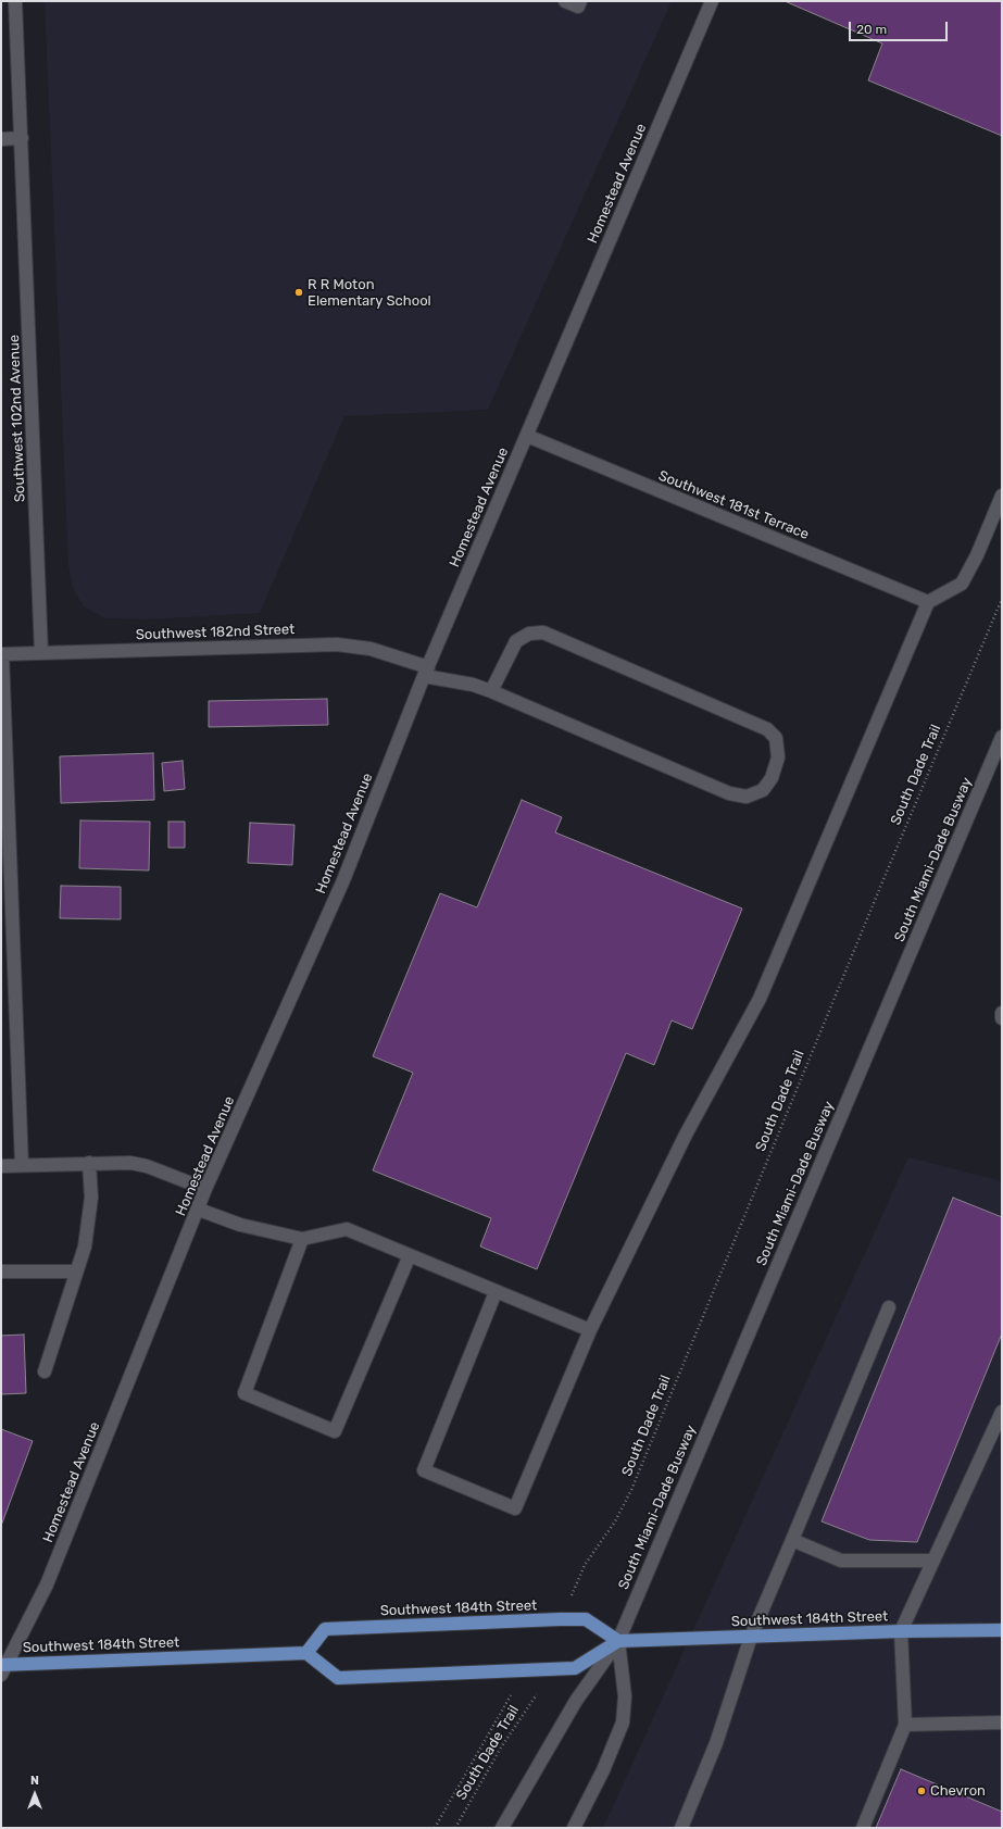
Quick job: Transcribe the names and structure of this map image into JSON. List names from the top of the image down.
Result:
{
  "streets": {
    "main road": ["Southwest 184th Street"],
    "street": [
      "Homestead Avenue",
      "Southwest 102nd Avenue",
      "Southwest 181st Terrace",
      "Southwest 182nd Street",
      "South Miami-Dade Busway"
    ],
    "path": ["South Dade Trail"]
  },
  "crossings": [
    ["Homestead Avenue", "Southwest 181st Terrace"],
    ["Homestead Avenue", "Southwest 182nd Street"],
    ["Homestead Avenue", "Southwest 184th Street"],
    ["Southwest 102nd Avenue", "Southwest 182nd Street"],
    ["South Miami-Dade Busway", "Southwest 184th Street"]
  ],
  "places": ["R R Moton Elementary School", "Chevron"],
  "scale_bar": "20 m",
  "north": "top"
}
